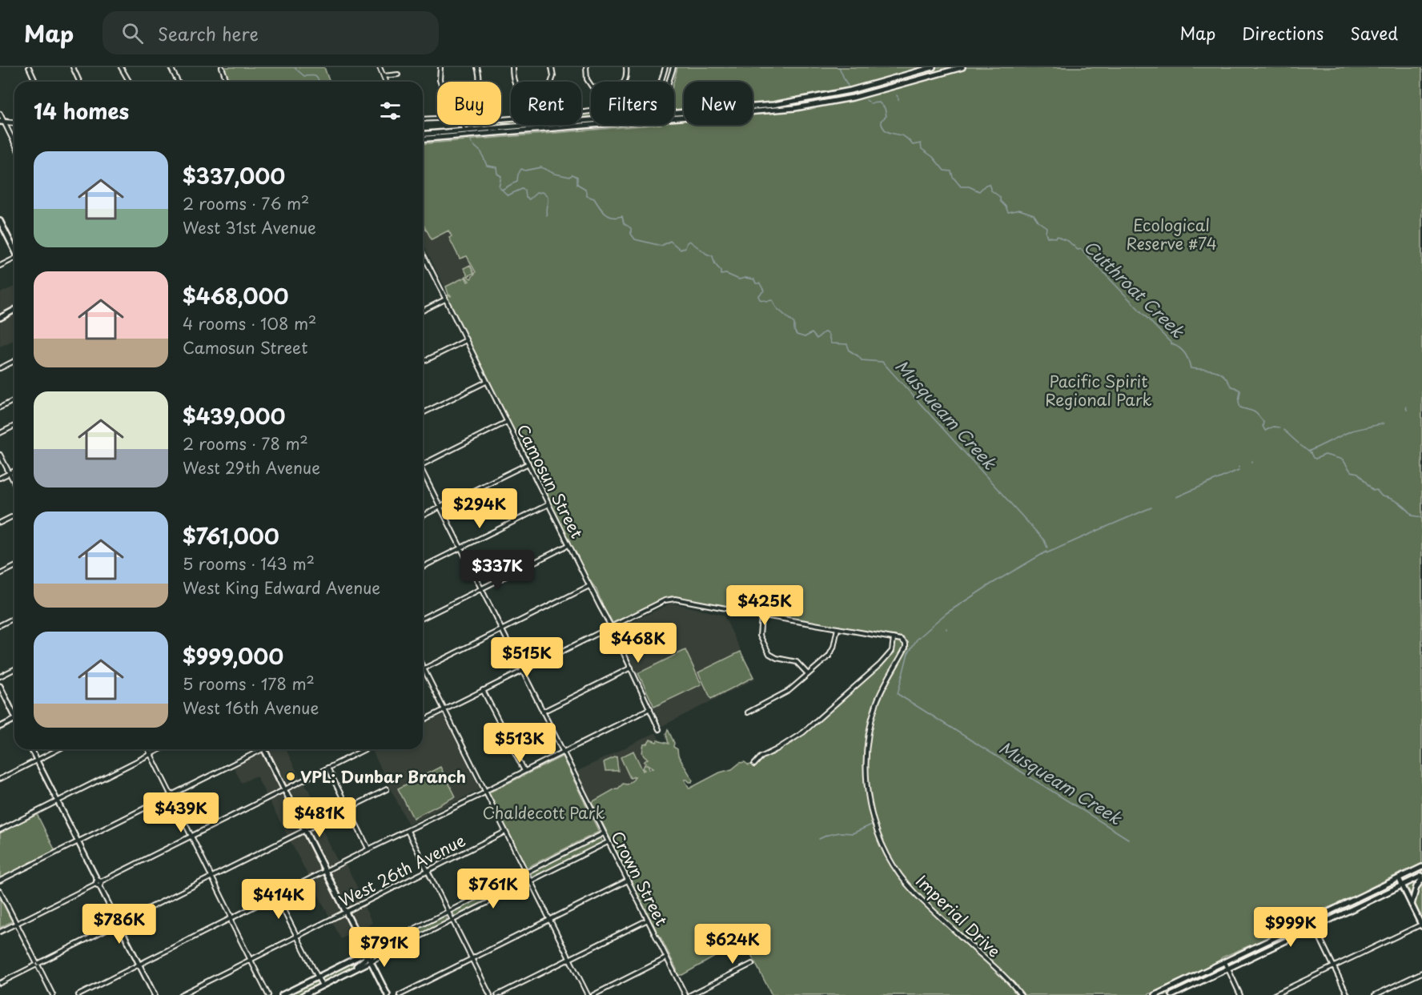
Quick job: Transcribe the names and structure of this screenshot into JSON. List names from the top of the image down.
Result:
{
  "streets": {
    "street": [
      "Camosun Street",
      "West 26th Avenue",
      "Crown Street",
      "Imperial Drive"
    ]
  },
  "water": ["Cutthroat Creek", "Musqueam Creek"],
  "parks": ["Ecological Reserve #74", "Pacific Spirit Regional Park", "Chaldecott Park"],
  "places": ["VPL: Dunbar Branch"],
  "page": {
    "header": "Map",
    "search": "Search here",
    "nav": ["Map", "Directions", "Saved"],
    "chip": [
      "Buy",
      "Rent",
      "Filters",
      "New"
    ],
    "heading": "14 homes",
    "list": [
      {
        "name": "$337,000",
        "note": "2 rooms · 76 m² · West 31st Avenue"
      },
      {
        "name": "$468,000",
        "note": "4 rooms · 108 m² · Camosun Street"
      },
      {
        "name": "$439,000",
        "note": "2 rooms · 78 m² · West 29th Avenue"
      },
      {
        "name": "$761,000",
        "note": "5 rooms · 143 m² · West King Edward Avenue"
      },
      {
        "name": "$999,000",
        "note": "5 rooms · 178 m² · West 16th Avenue"
      }
    ],
    "price": [
      "$294K",
      "$337K",
      "$425K",
      "$468K",
      "$515K",
      "$513K",
      "$439K",
      "$481K",
      "$761K",
      "$414K",
      "$786K",
      "$999K",
      "$624K",
      "$791K"
    ]
  }
}
